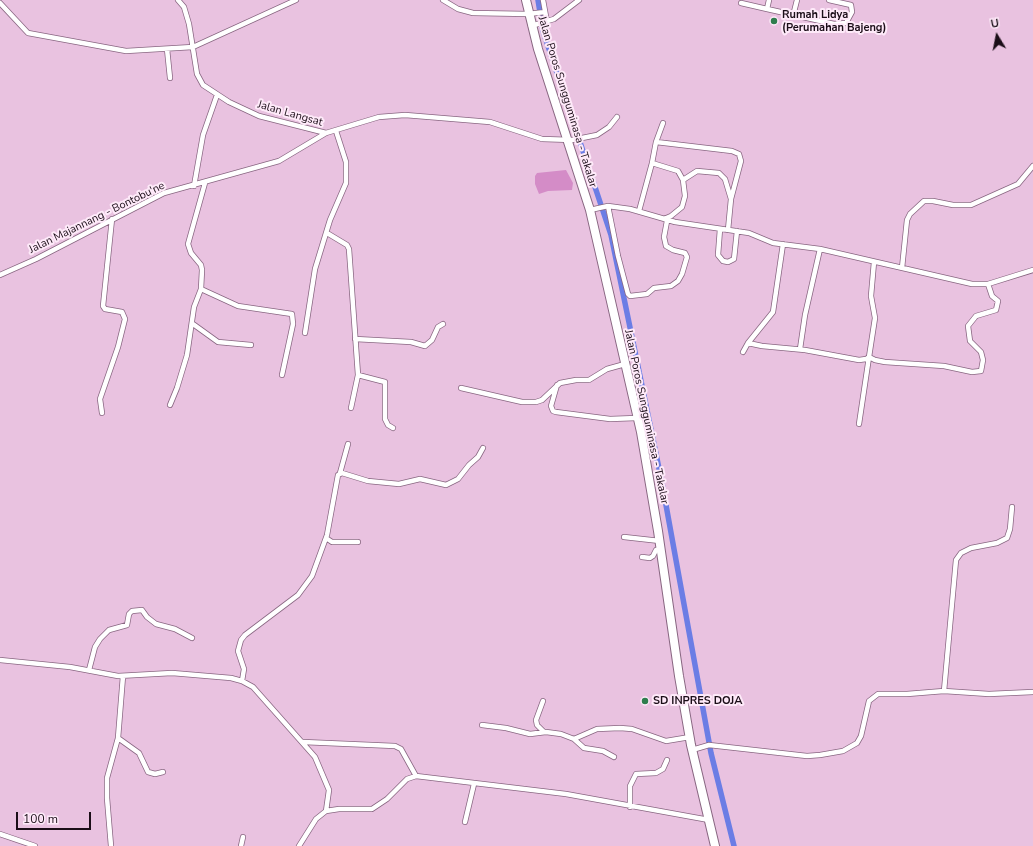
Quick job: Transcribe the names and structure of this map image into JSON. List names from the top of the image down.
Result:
{
  "streets": {
    "highway": ["Jalan Poros Sungguminasa - Takalar"],
    "street": ["Jalan Langsat", "Jalan Majannang - Bontobu'ne"]
  },
  "crossings": [
    ["Jalan Poros Sungguminasa - Takalar", "Jalan Majannang - Bontobu'ne"],
    ["Jalan Langsat", "Jalan Majannang - Bontobu'ne"]
  ],
  "places": ["Rumah Lidya (Perumahan Bajeng)", "SD INPRES DOJA"],
  "scale_bar": "100 m",
  "north": "top"
}
